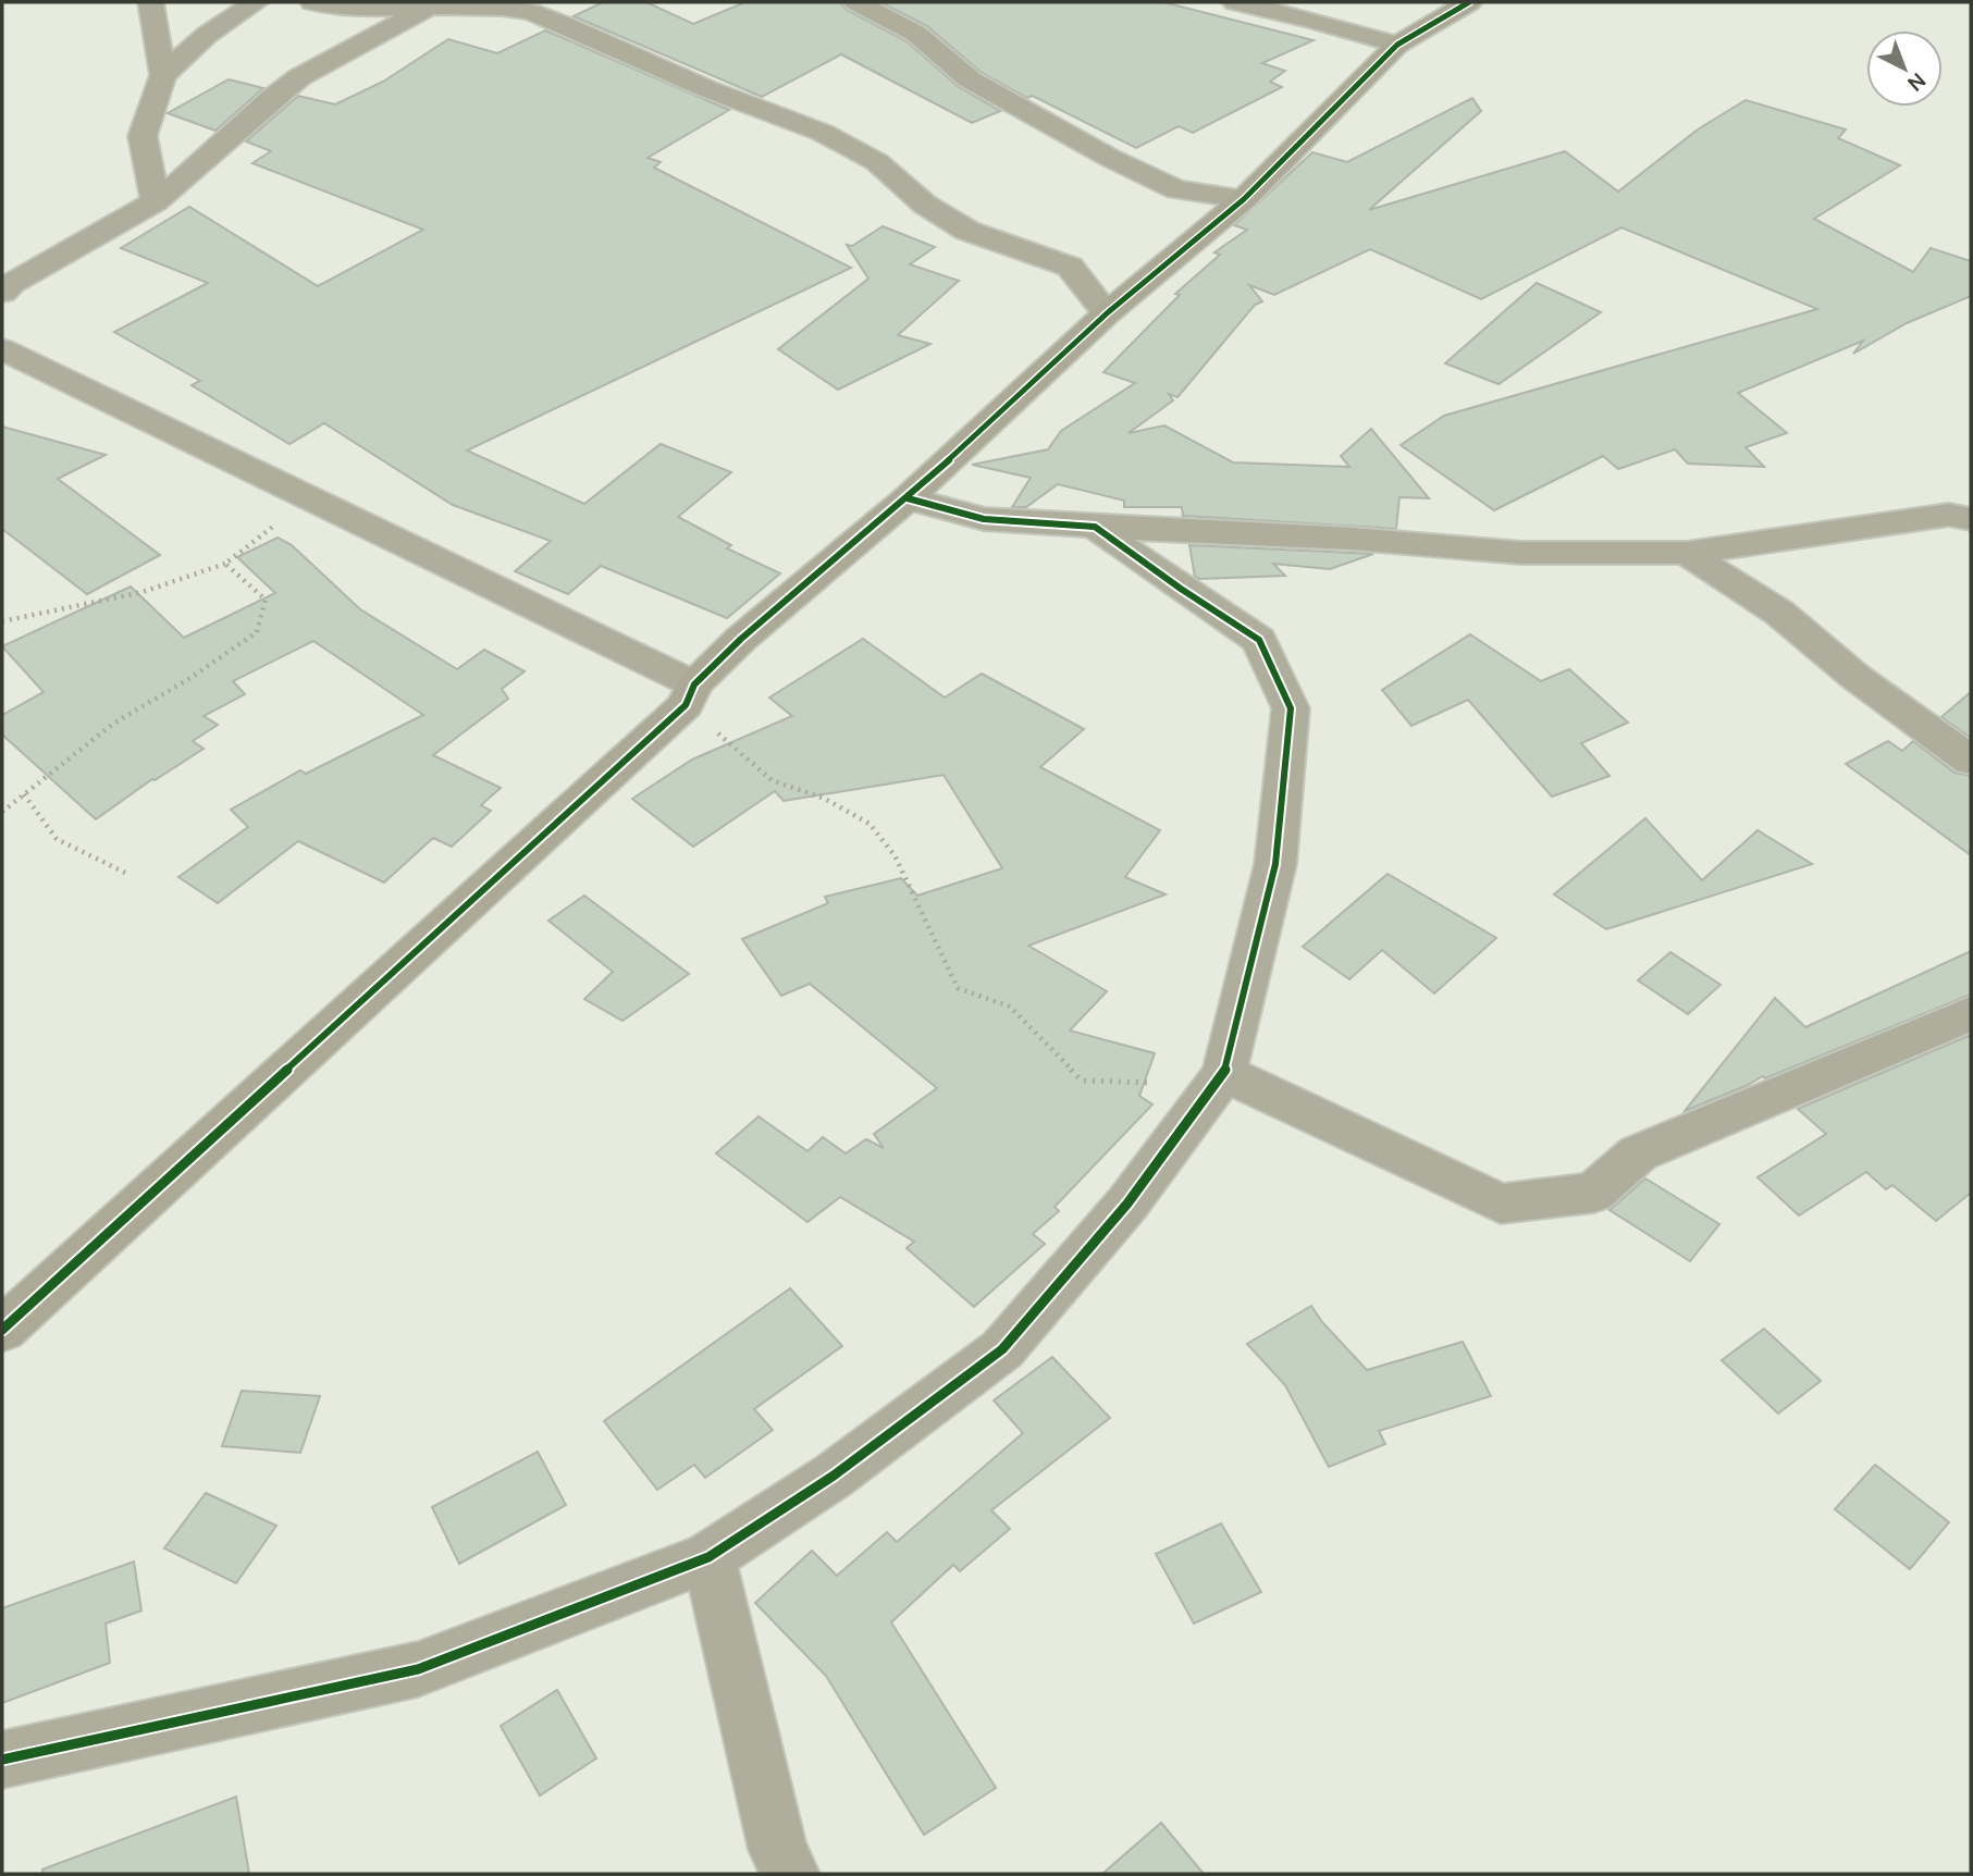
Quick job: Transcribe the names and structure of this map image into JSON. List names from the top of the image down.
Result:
{
  "north": "bottom right"
}
